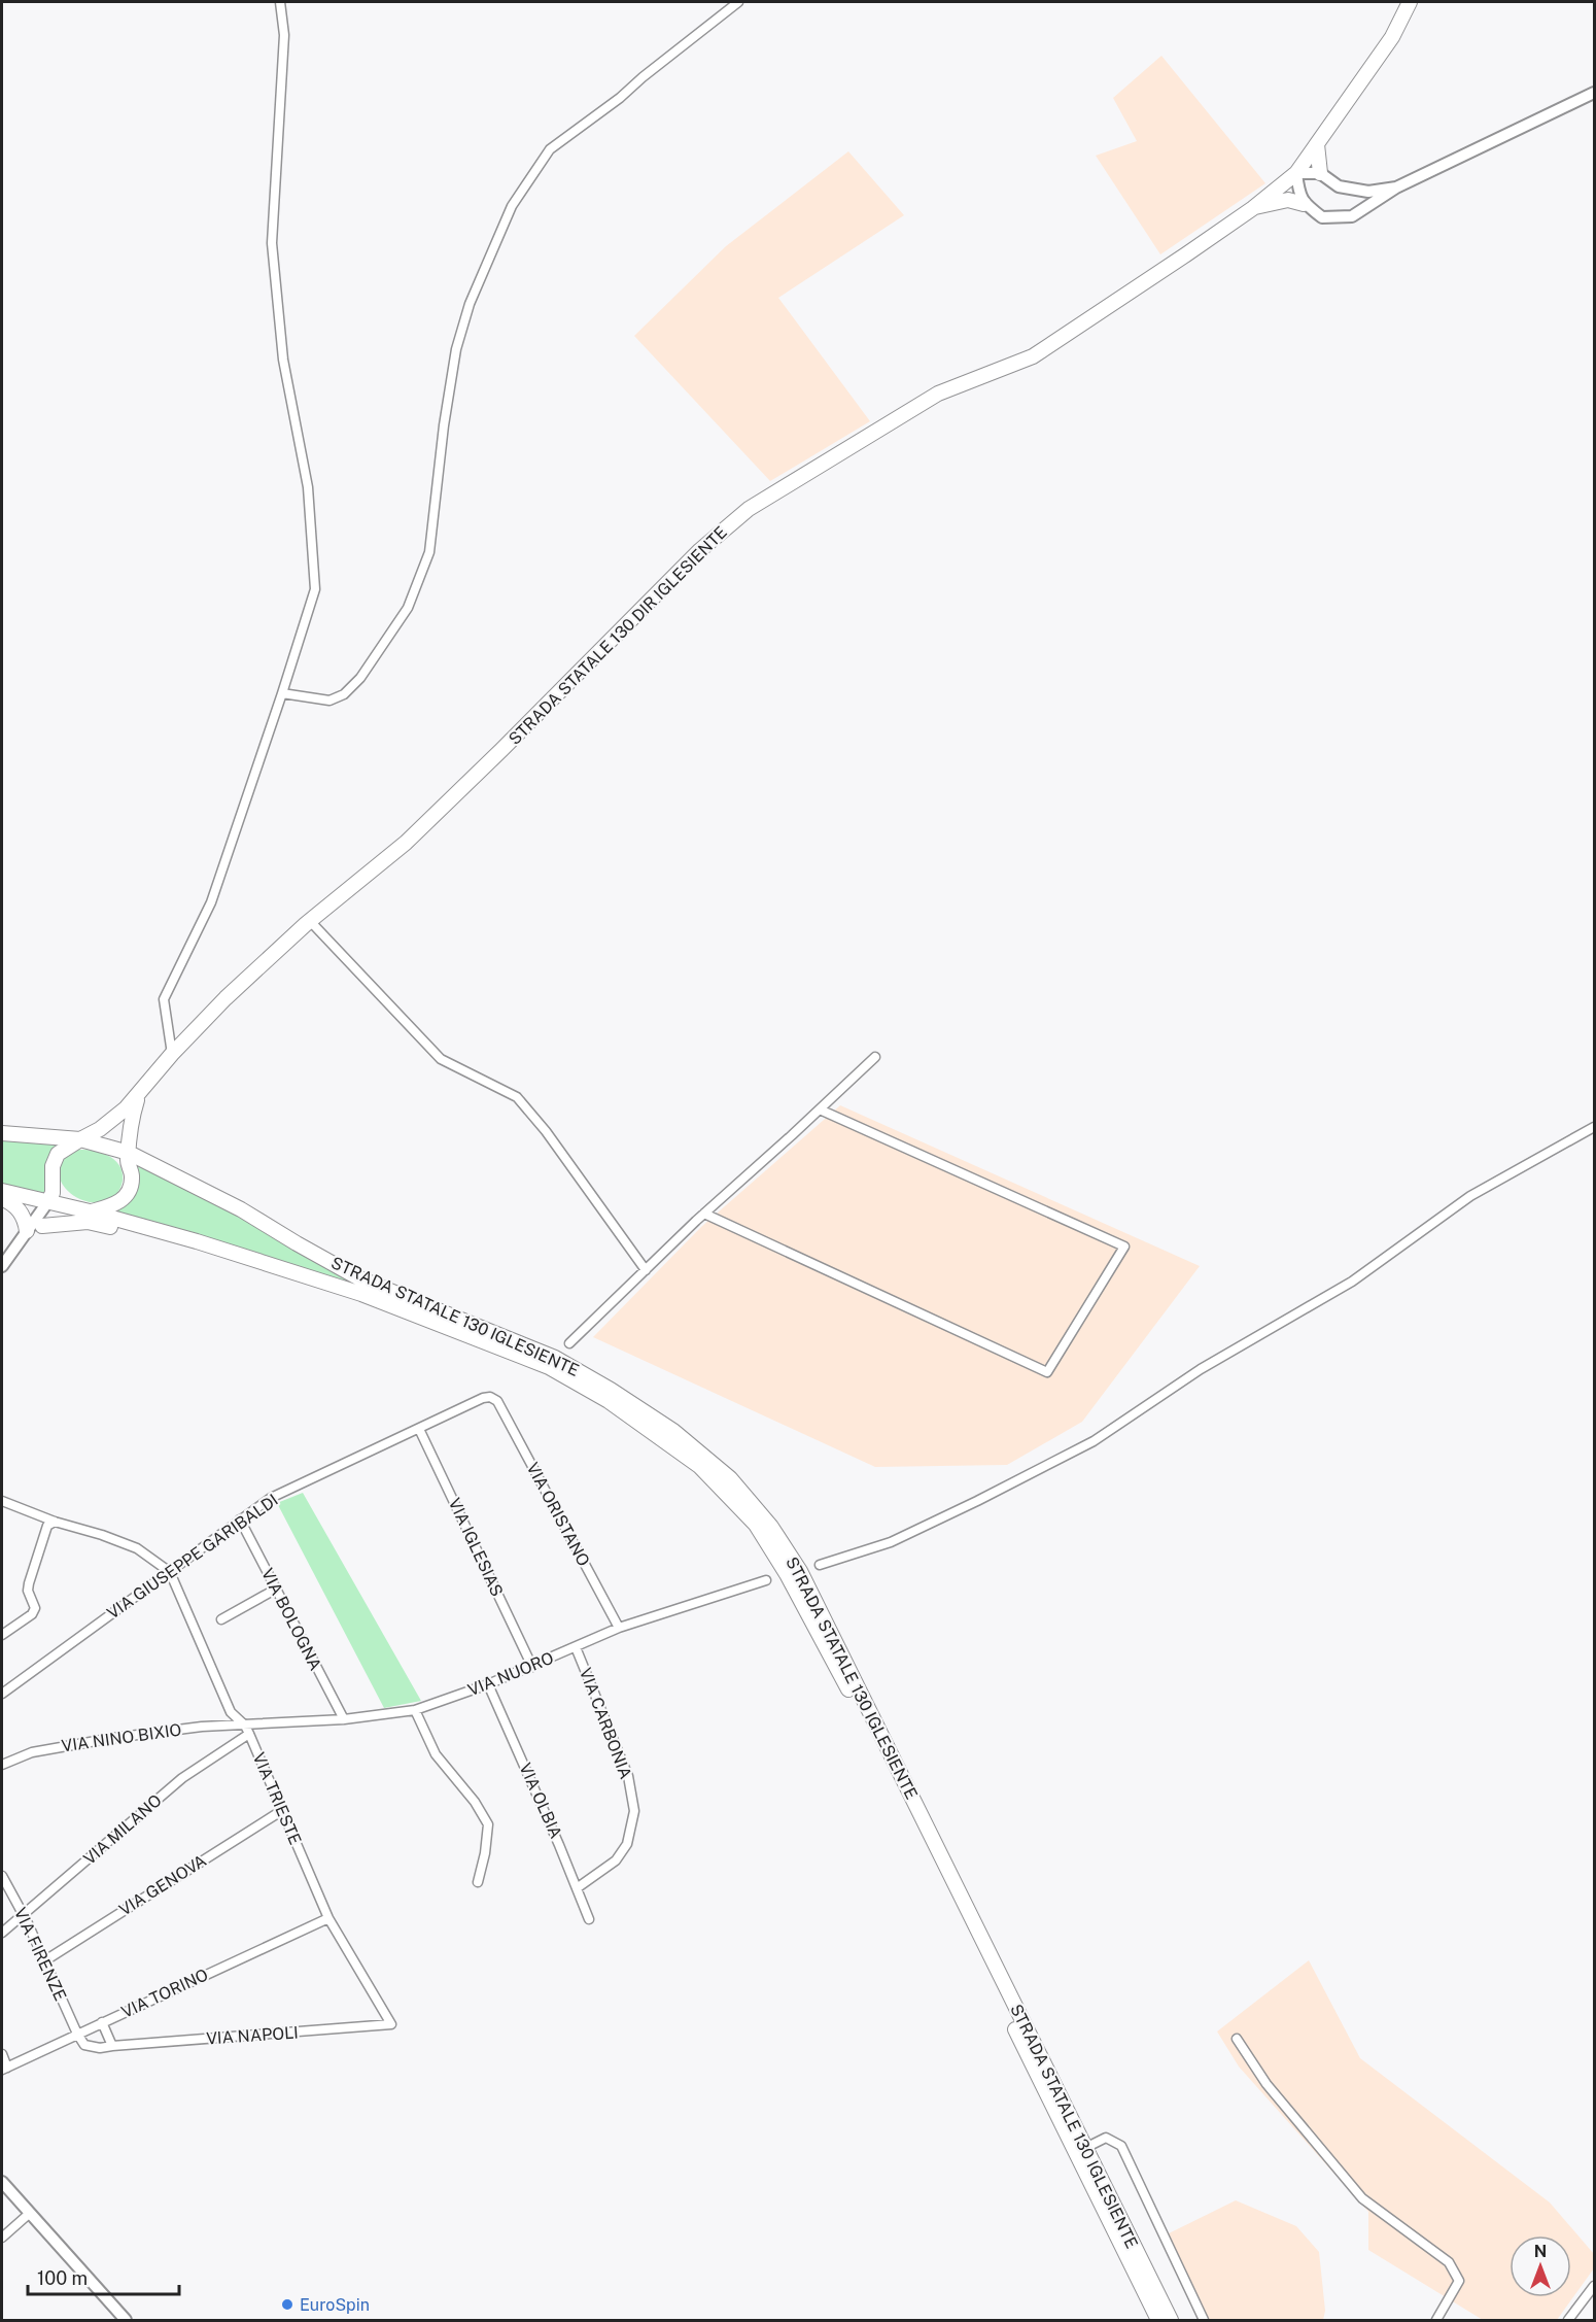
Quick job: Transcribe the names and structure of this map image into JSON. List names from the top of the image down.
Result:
{
  "streets": {
    "main road": ["STRADA STATALE 130 DIR IGLESIENTE", "STRADA STATALE 130 IGLESIENTE"],
    "street": [
      "VIA ORISTANO",
      "VIA IGLESIAS",
      "VIA GIUSEPPE GARIBALDI",
      "VIA BOLOGNA",
      "VIA NUORO",
      "VIA CARBONIA",
      "VIA NINO BIXIO",
      "VIA TRIESTE",
      "VIA OLBIA",
      "VIA MILANO",
      "VIA GENOVA",
      "VIA FIRENZE",
      "VIA TORINO",
      "VIA NAPOLI"
    ]
  },
  "crossings": [
    ["STRADA STATALE 130 DIR IGLESIENTE", "STRADA STATALE 130 IGLESIENTE"],
    ["VIA ORISTANO", "VIA GIUSEPPE GARIBALDI"],
    ["VIA ORISTANO", "VIA NUORO"],
    ["VIA IGLESIAS", "VIA GIUSEPPE GARIBALDI"],
    ["VIA IGLESIAS", "VIA NUORO"],
    ["VIA GIUSEPPE GARIBALDI", "VIA BOLOGNA"],
    ["VIA GIUSEPPE GARIBALDI", "VIA TRIESTE"],
    ["VIA BOLOGNA", "VIA NUORO"],
    ["VIA NUORO", "VIA CARBONIA"],
    ["VIA NUORO", "VIA NINO BIXIO"],
    ["VIA NUORO", "VIA TRIESTE"],
    ["VIA NUORO", "VIA OLBIA"],
    ["VIA NUORO", "VIA MILANO"],
    ["VIA CARBONIA", "VIA OLBIA"],
    ["VIA NINO BIXIO", "VIA TRIESTE"],
    ["VIA NINO BIXIO", "VIA MILANO"],
    ["VIA TRIESTE", "VIA MILANO"],
    ["VIA TRIESTE", "VIA GENOVA"],
    ["VIA TRIESTE", "VIA TORINO"],
    ["VIA TRIESTE", "VIA NAPOLI"],
    ["VIA MILANO", "VIA FIRENZE"],
    ["VIA GENOVA", "VIA FIRENZE"],
    ["VIA FIRENZE", "VIA TORINO"],
    ["VIA FIRENZE", "VIA NAPOLI"],
    ["VIA TORINO", "VIA NAPOLI"]
  ],
  "places": ["EuroSpin"],
  "scale_bar": "100 m",
  "north": "top"
}
